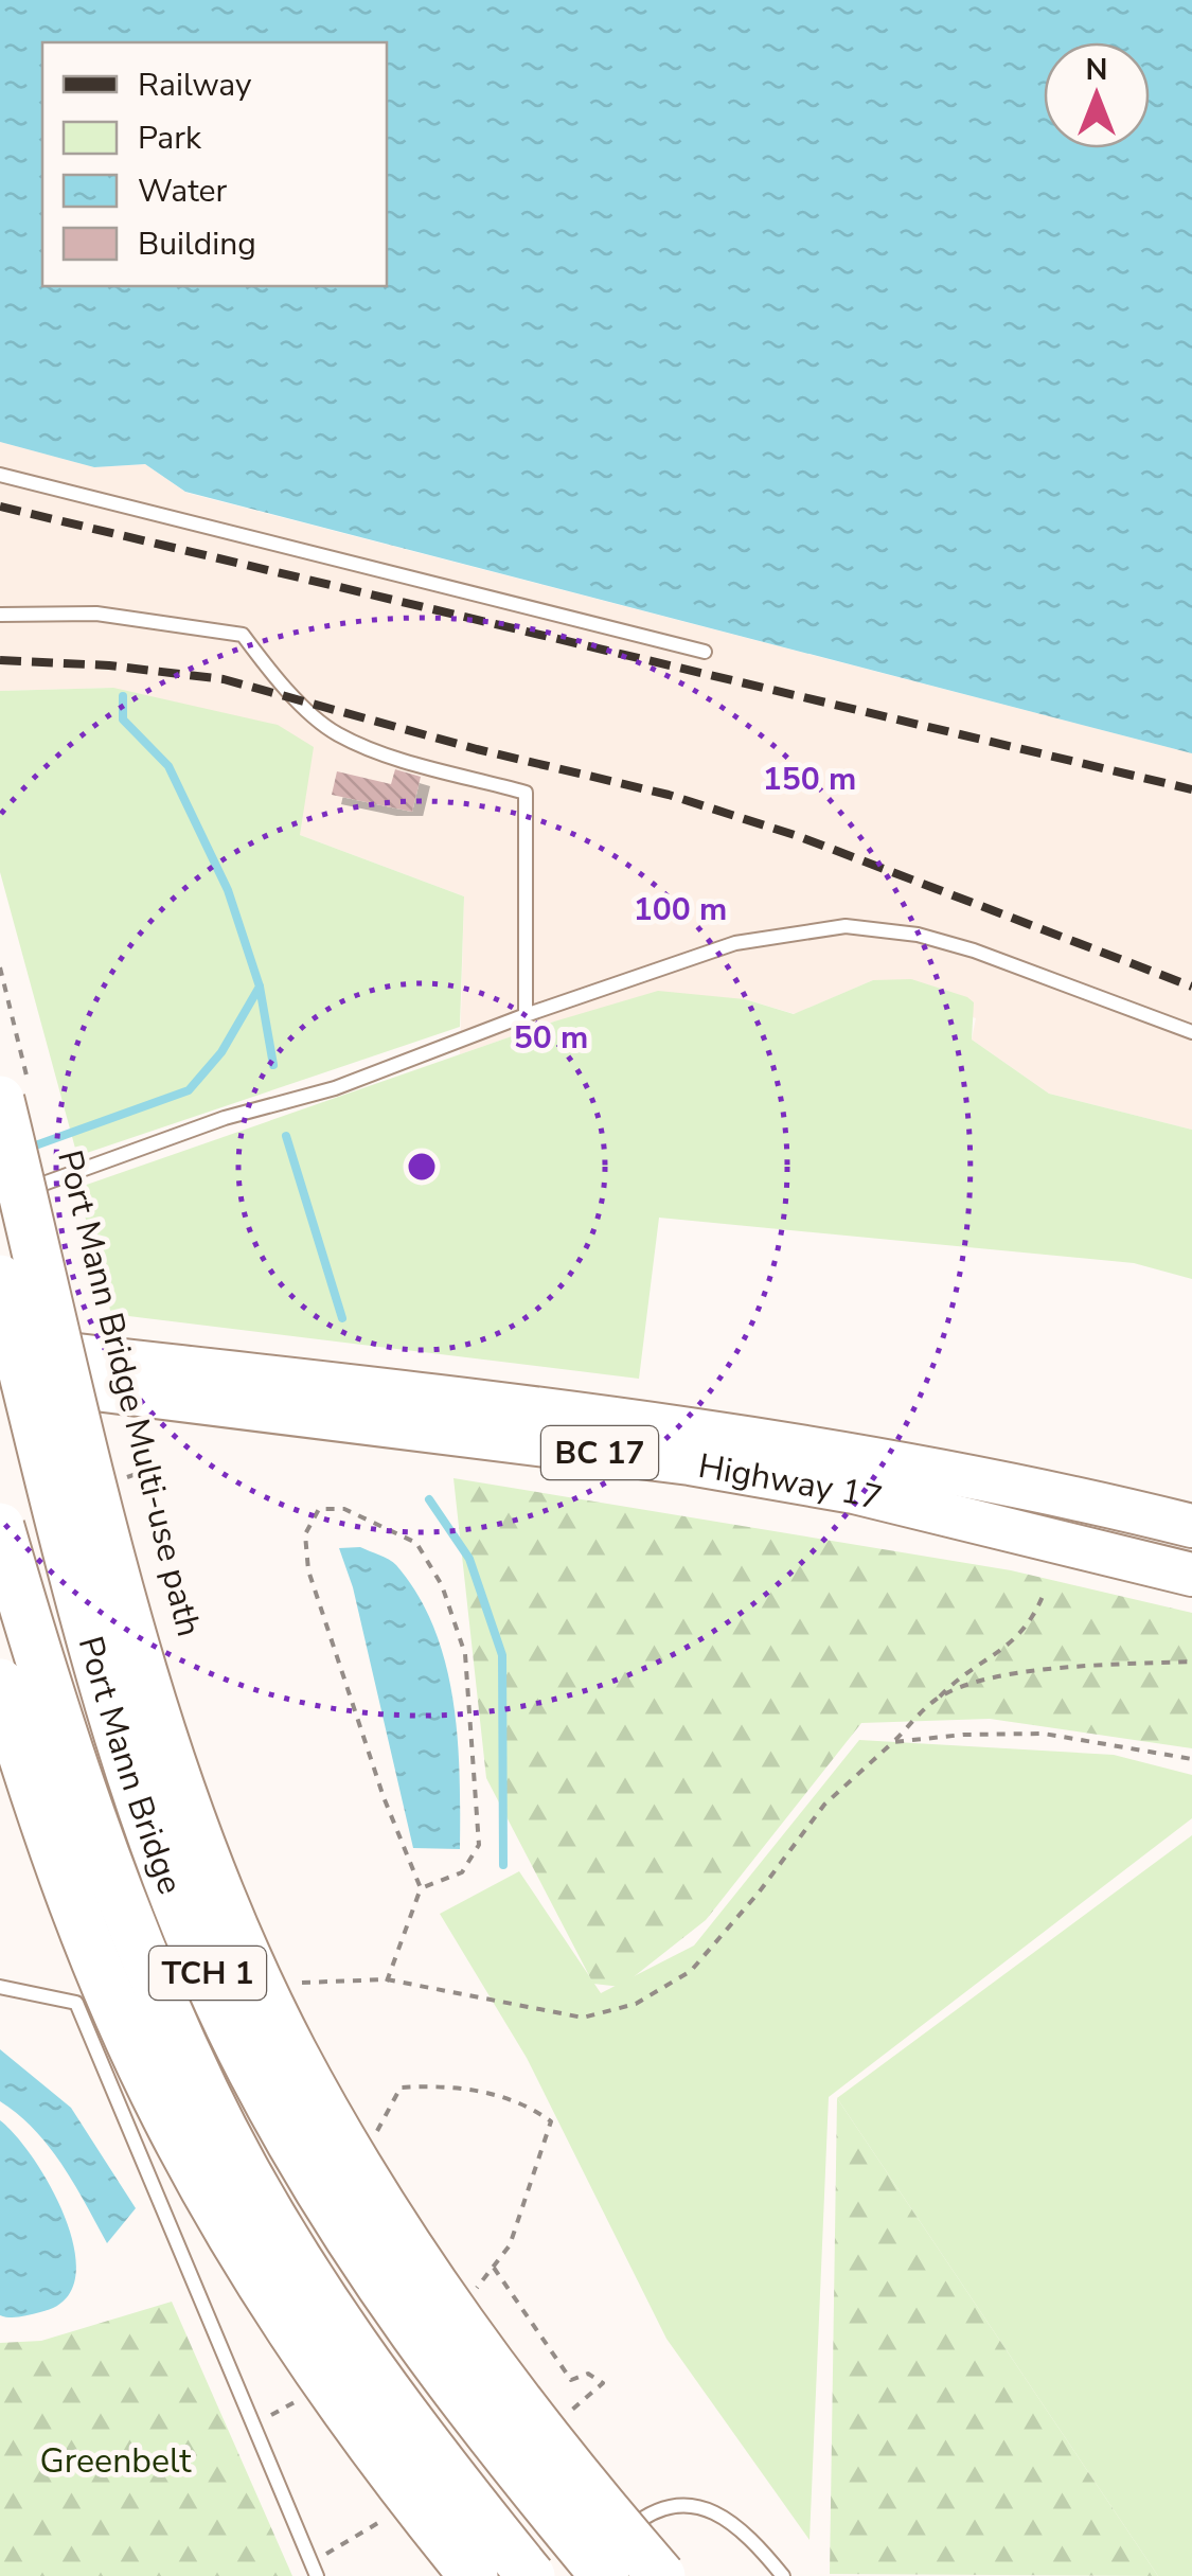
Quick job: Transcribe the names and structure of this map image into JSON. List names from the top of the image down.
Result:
{
  "streets": {
    "highway": [
      "BC 17",
      "Highway 17",
      "Port Mann Bridge",
      "TCH 1"
    ]
  },
  "parks": ["Greenbelt"],
  "legend": [
    "Railway",
    "Park",
    "Water",
    "Building"
  ],
  "north": "top",
  "rings": ["150 m", "100 m", "50 m"]
}
